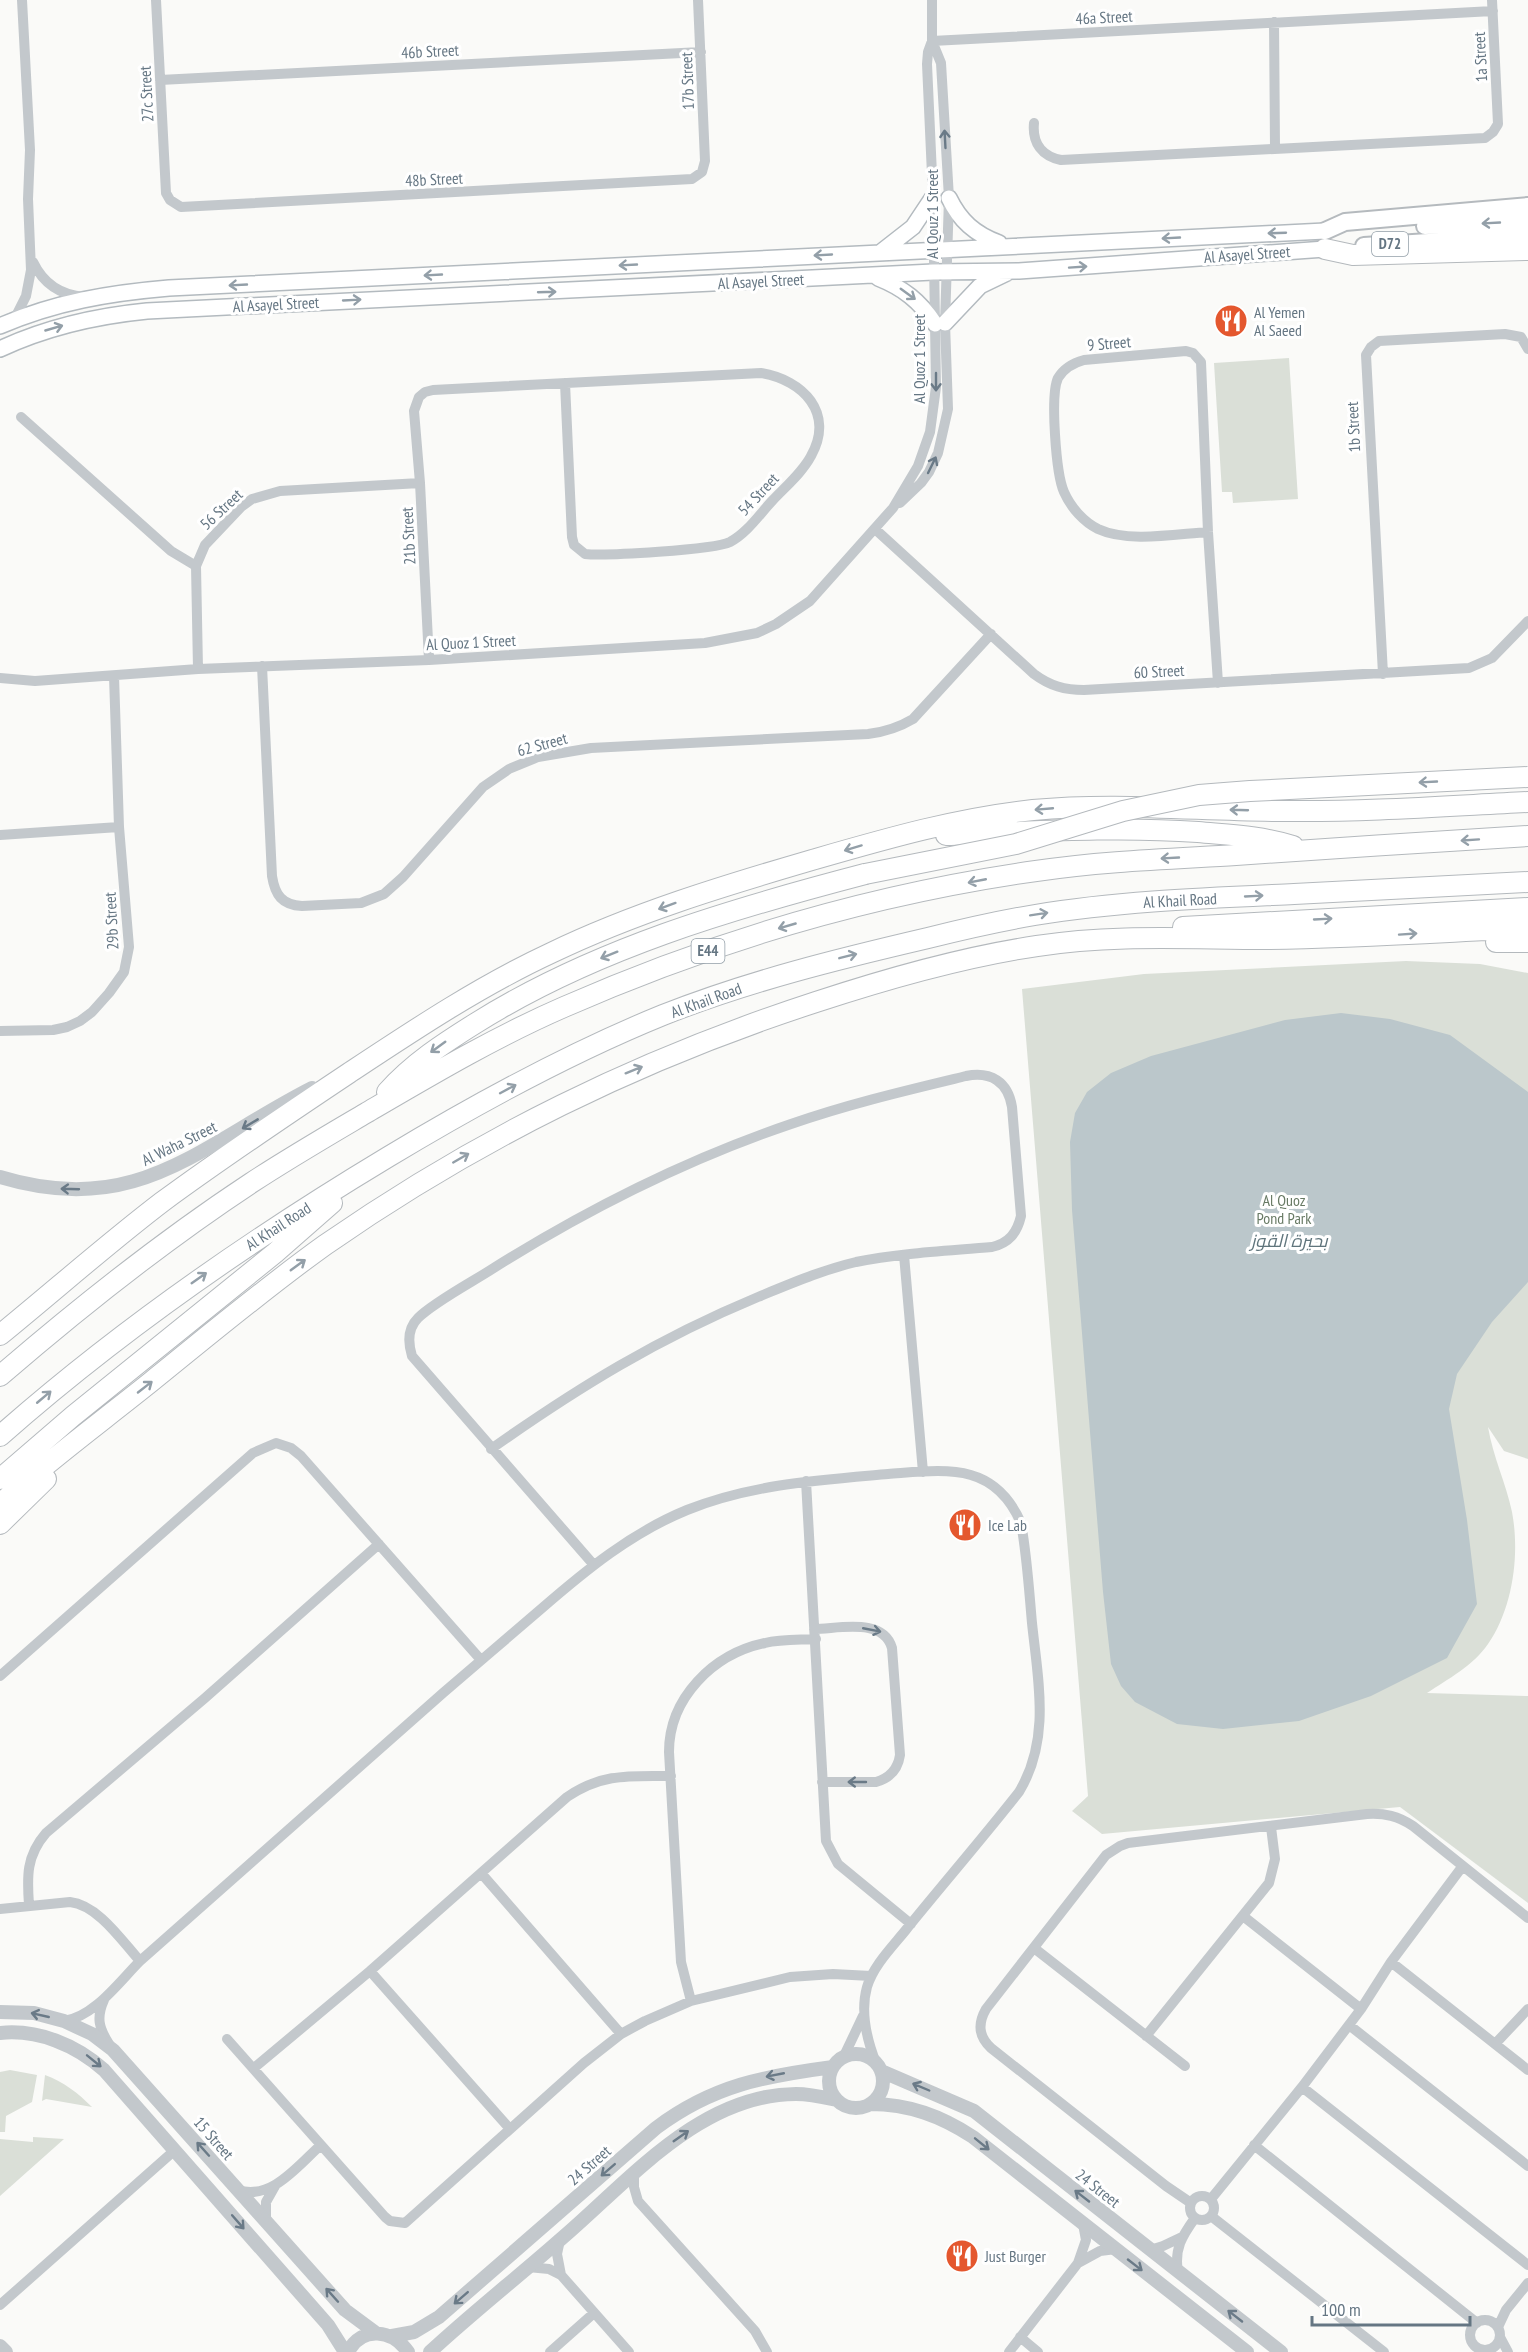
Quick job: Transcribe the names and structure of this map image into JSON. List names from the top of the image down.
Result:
{
  "streets": {
    "highway": ["Al Khail Road", "E44"],
    "main road": ["D72", "Al Asayel Street"],
    "street": [
      "46a Street",
      "46b Street",
      "1a Street",
      "17b Street",
      "27c Street",
      "48b Street",
      "Al Qouz 1 Street",
      "9 Street",
      "Al Quoz 1 Street",
      "1b Street",
      "54 Street",
      "56 Street",
      "21b Street",
      "60 Street",
      "62 Street",
      "29b Street",
      "Al Waha Street",
      "15 Street",
      "24 Street"
    ]
  },
  "crossings": [
    ["46a Street", "1a Street"],
    ["46a Street", "Al Qouz 1 Street"],
    ["46b Street", "17b Street"],
    ["46b Street", "27c Street"],
    ["17b Street", "48b Street"],
    ["27c Street", "48b Street"],
    ["Al Qouz 1 Street", "Al Asayel Street"],
    ["Al Qouz 1 Street", "Al Quoz 1 Street"],
    ["9 Street", "60 Street"],
    ["Al Quoz 1 Street", "56 Street"],
    ["Al Quoz 1 Street", "21b Street"],
    ["Al Quoz 1 Street", "60 Street"],
    ["Al Quoz 1 Street", "62 Street"],
    ["Al Quoz 1 Street", "29b Street"],
    ["1b Street", "60 Street"],
    ["54 Street", "21b Street"],
    ["56 Street", "21b Street"],
    ["60 Street", "62 Street"]
  ],
  "one_way": ["Al Waha Street"],
  "water": ["بحيرة القوز"],
  "parks": ["Al Quoz Pond Park"],
  "places": {
    "restaurant": ["Al Yemen Al Saeed", "Ice Lab", "Just Burger"]
  },
  "scale_bar": "100 m"
}
